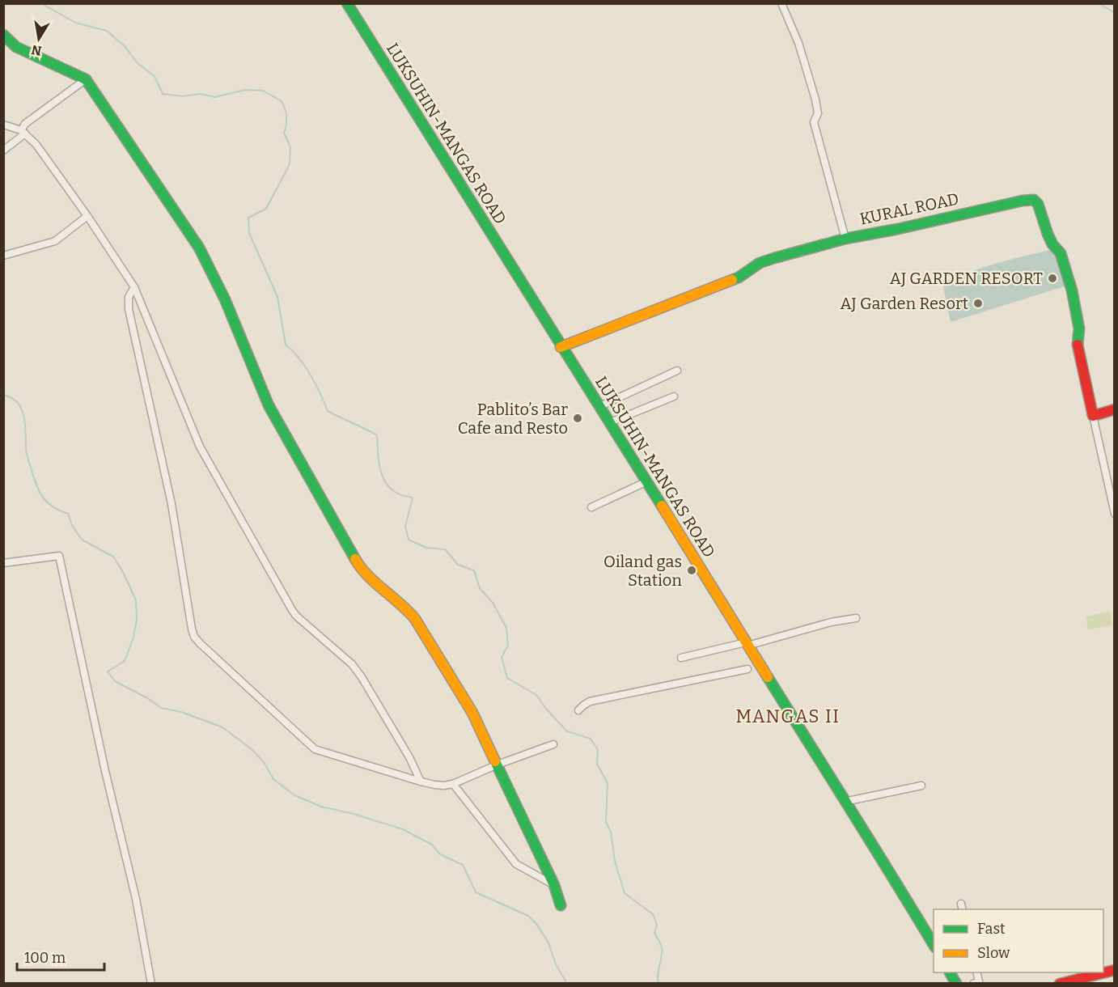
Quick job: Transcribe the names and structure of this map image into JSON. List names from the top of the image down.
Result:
{
  "streets": {
    "street": ["LUKSUHIN-MANGAS ROAD", "KURAL ROAD"]
  },
  "crossings": [
    ["LUKSUHIN-MANGAS ROAD", "KURAL ROAD"]
  ],
  "districts": ["MANGAS II"],
  "places": [
    "AJ GARDEN RESORT",
    "AJ Garden Resort",
    "Pablito’s Bar Cafe and Resto",
    "Oiland gas Station"
  ],
  "legend": ["Fast", "Slow"],
  "scale_bar": "100 m",
  "north": "bottom"
}
